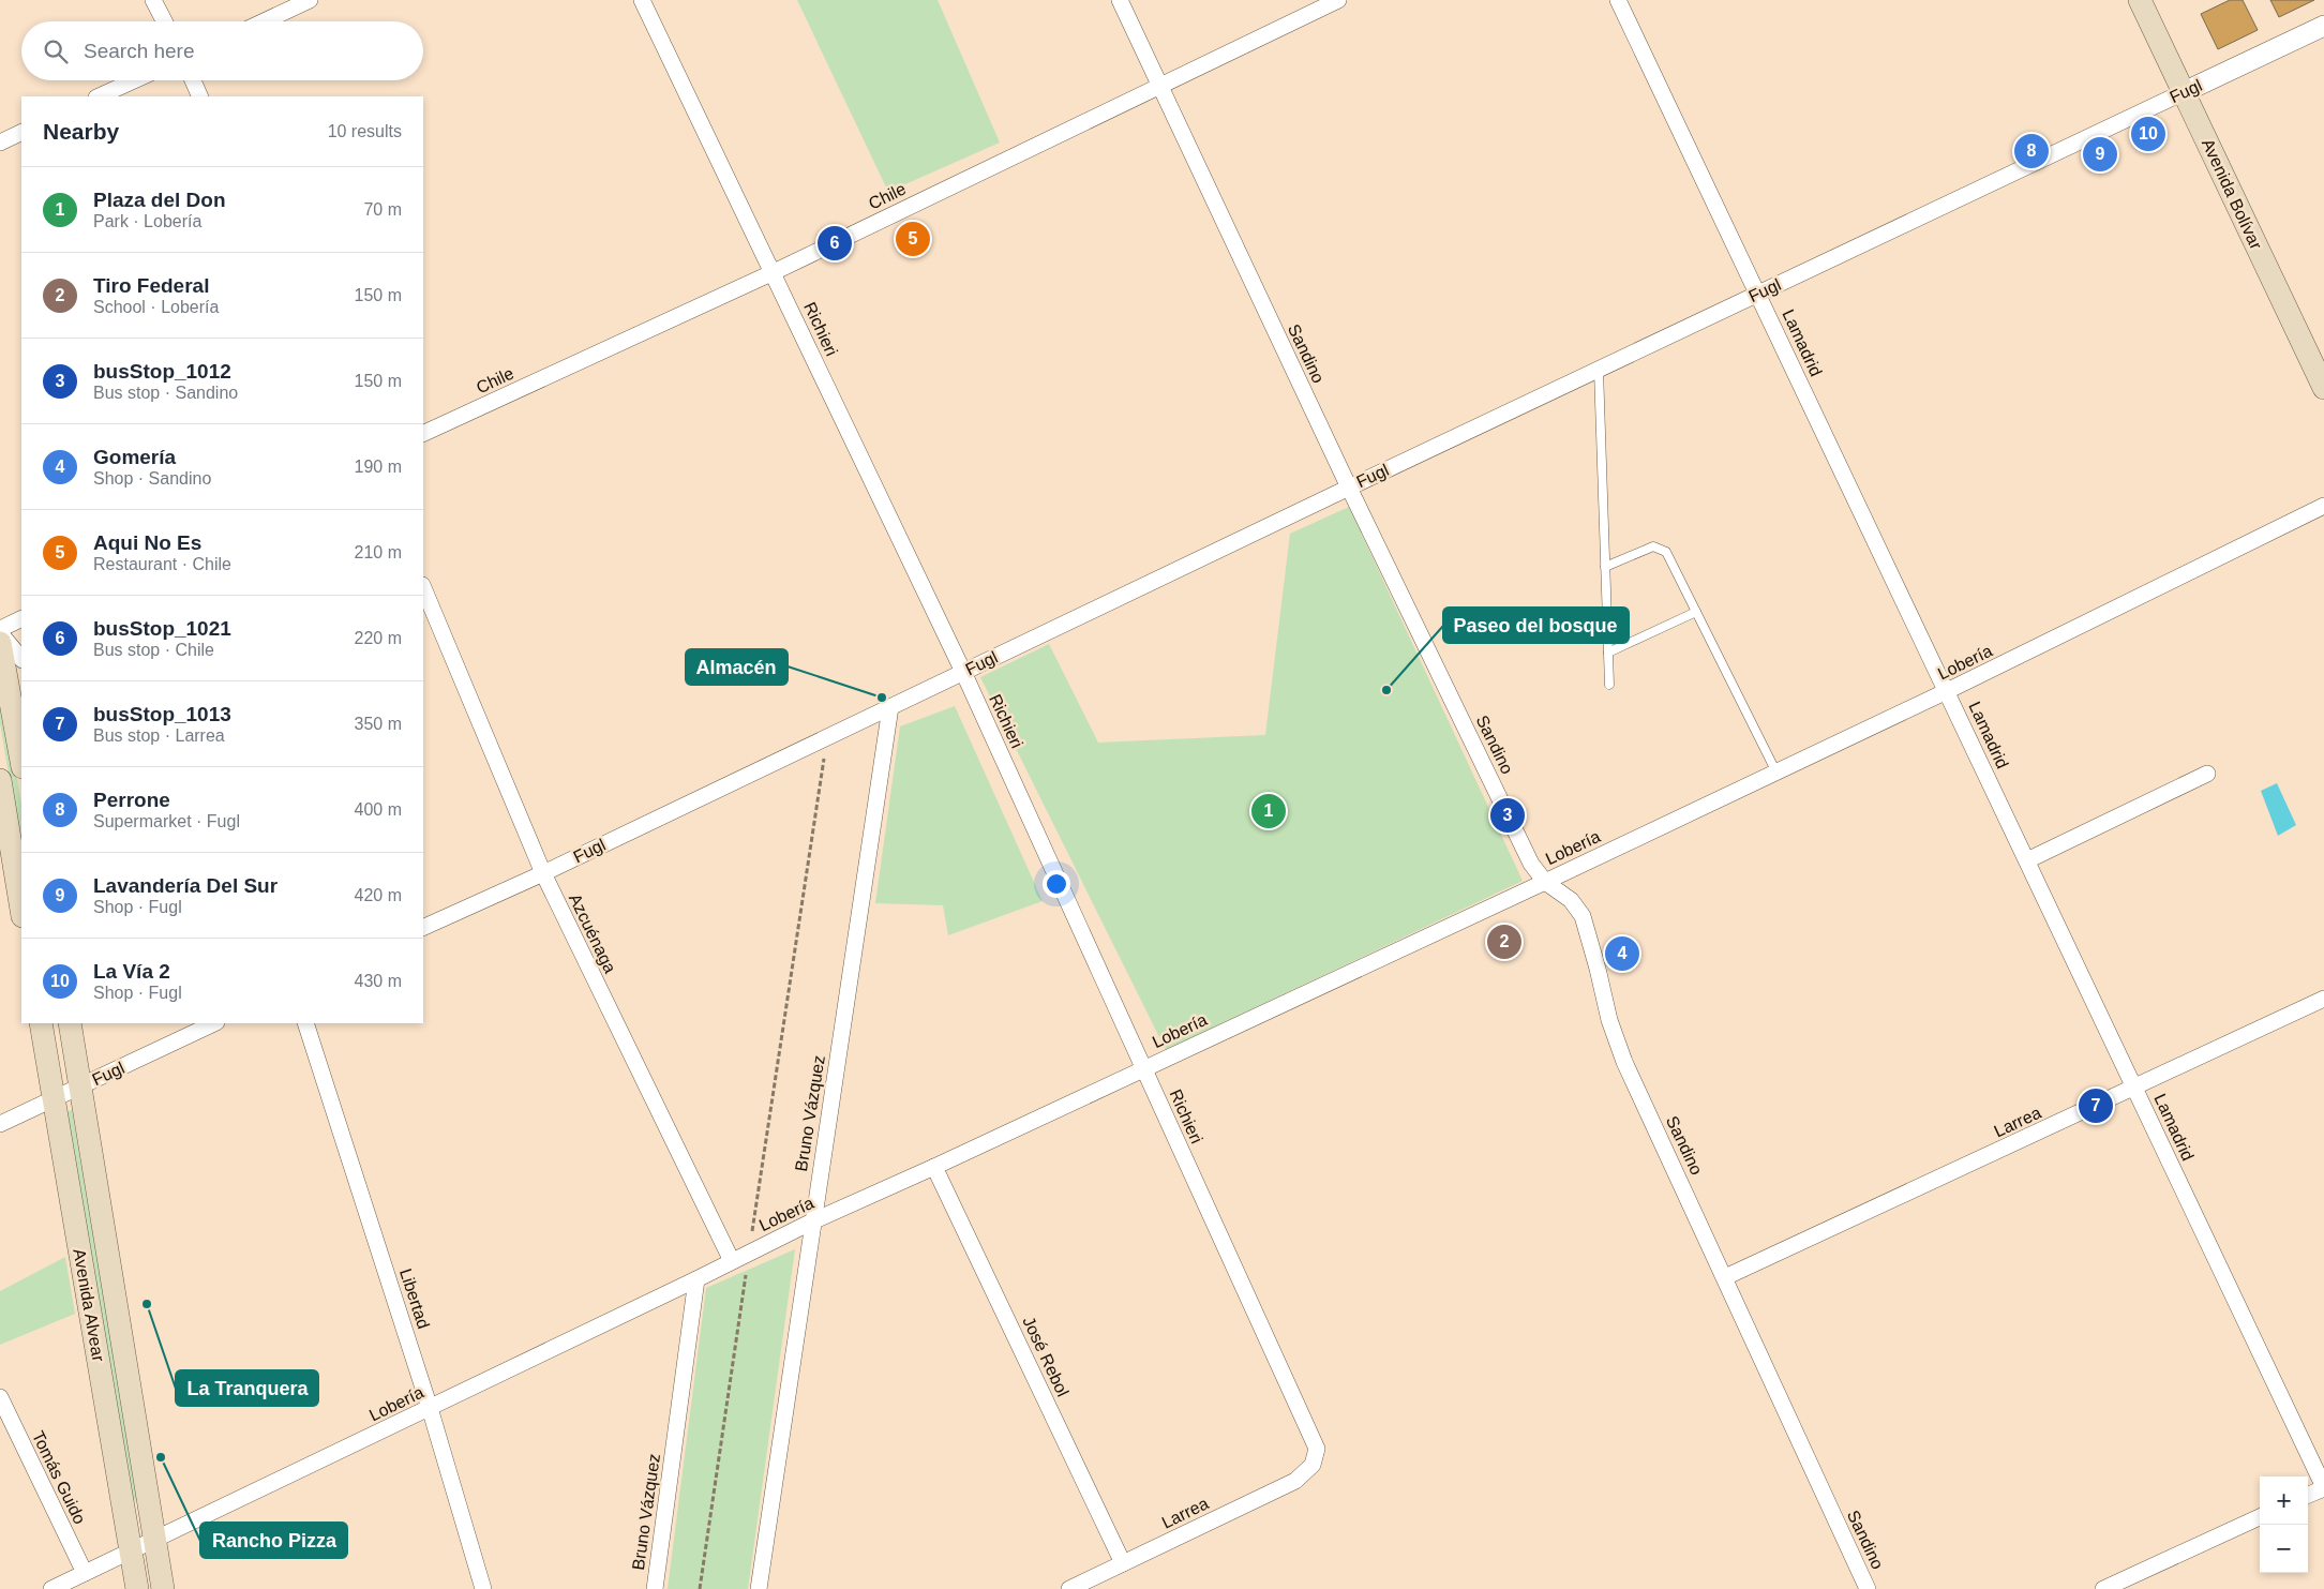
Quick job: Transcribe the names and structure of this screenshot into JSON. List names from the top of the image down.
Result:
{
  "streets": {
    "main road": ["Avenida Bolívar", "Avenida Alvear"],
    "street": [
      "Fugl",
      "Chile",
      "Richieri",
      "Lamadrid",
      "Sandino",
      "Lobería",
      "Azcuénaga",
      "Bruno Vázquez",
      "Larrea",
      "Libertad",
      "José Rebol",
      "Tomás Guido"
    ]
  },
  "crossings": [
    ["Fugl", "Avenida Bolívar"],
    ["Fugl", "Richieri"],
    ["Fugl", "Lamadrid"],
    ["Fugl", "Sandino"],
    ["Fugl", "Azcuénaga"],
    ["Fugl", "Bruno Vázquez"],
    ["Fugl", "Avenida Alvear"],
    ["Chile", "Richieri"],
    ["Chile", "Sandino"],
    ["Richieri", "Lobería"],
    ["Richieri", "Larrea"],
    ["Lamadrid", "Lobería"],
    ["Lamadrid", "Larrea"],
    ["Sandino", "Lobería"],
    ["Sandino", "Larrea"],
    ["Lobería", "Azcuénaga"],
    ["Lobería", "Bruno Vázquez"],
    ["Lobería", "Libertad"],
    ["Lobería", "Avenida Alvear"],
    ["Lobería", "José Rebol"],
    ["Lobería", "Tomás Guido"],
    ["Larrea", "José Rebol"]
  ],
  "places": [
    "Paseo del bosque",
    "Almacén",
    "La Tranquera",
    "Rancho Pizza"
  ],
  "page": {
    "search": "Search here",
    "heading": ["Nearby", "10 results"],
    "pins": [
      "10",
      "8",
      "9",
      "5",
      "6",
      "1",
      "3",
      "2",
      "4",
      "7"
    ],
    "list": [
      {
        "mark": "1",
        "name": "Plaza del Don",
        "note": "Park · Lobería",
        "value": "70 m"
      },
      {
        "mark": "2",
        "name": "Tiro Federal",
        "note": "School · Lobería",
        "value": "150 m"
      },
      {
        "mark": "3",
        "name": "busStop_1012",
        "note": "Bus stop · Sandino",
        "value": "150 m"
      },
      {
        "mark": "4",
        "name": "Gomería",
        "note": "Shop · Sandino",
        "value": "190 m"
      },
      {
        "mark": "5",
        "name": "Aqui No Es",
        "note": "Restaurant · Chile",
        "value": "210 m"
      },
      {
        "mark": "6",
        "name": "busStop_1021",
        "note": "Bus stop · Chile",
        "value": "220 m"
      },
      {
        "mark": "7",
        "name": "busStop_1013",
        "note": "Bus stop · Larrea",
        "value": "350 m"
      },
      {
        "mark": "8",
        "name": "Perrone",
        "note": "Supermarket · Fugl",
        "value": "400 m"
      },
      {
        "mark": "9",
        "name": "Lavandería Del Sur",
        "note": "Shop · Fugl",
        "value": "420 m"
      },
      {
        "mark": "10",
        "name": "La Vía 2",
        "note": "Shop · Fugl",
        "value": "430 m"
      }
    ],
    "map_buttons": ["+", "−"]
  }
}
